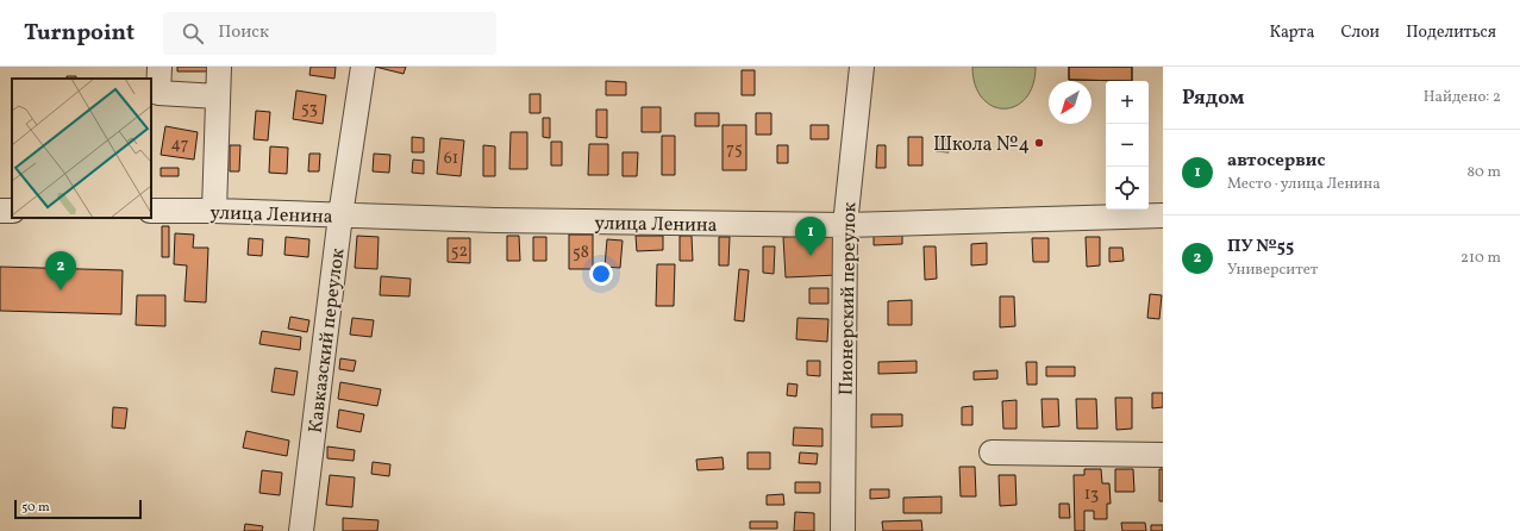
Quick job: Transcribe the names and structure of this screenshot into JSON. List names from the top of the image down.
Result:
{
  "streets": {
    "street": ["улица Ленина", "Пионерский переулок", "Кавказский переулок"]
  },
  "crossings": [
    ["улица Ленина", "Пионерский переулок"],
    ["улица Ленина", "Кавказский переулок"]
  ],
  "places": ["Школа №4"],
  "house_numbers": [
    "53",
    "47",
    "75",
    "61",
    "52",
    "58",
    "13"
  ],
  "scale_bar": "50 m",
  "north": "bottom left",
  "page": {
    "header": "Turnpoint",
    "search": "Поиск",
    "nav": ["Карта", "Слои", "Поделиться"],
    "heading": ["Рядом", "Найдено: 2"],
    "map_buttons": ["+", "−"],
    "list": [
      {
        "mark": "1",
        "name": "автосервис",
        "note": "Место · улица Ленина",
        "value": "80 m"
      },
      {
        "mark": "2",
        "name": "ПУ №55",
        "note": "Университет",
        "value": "210 m"
      }
    ],
    "pins": ["1", "2"],
    "scale": "50 m"
  }
}
